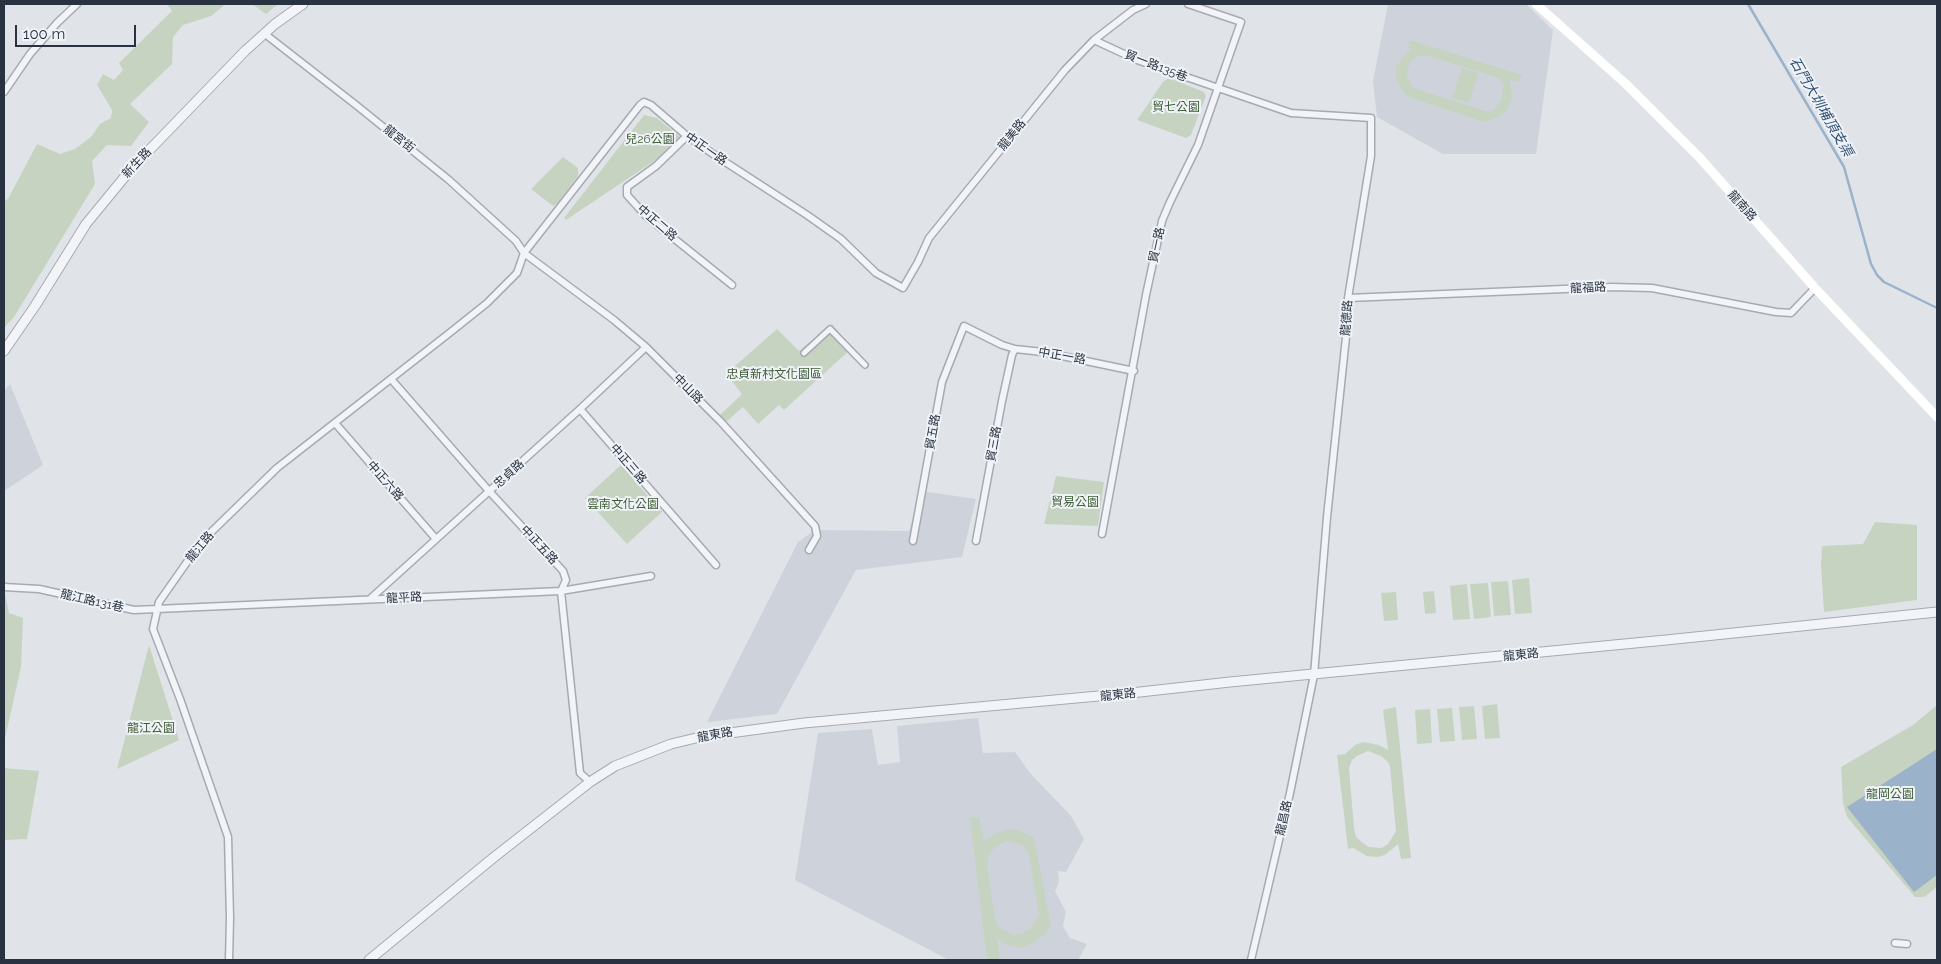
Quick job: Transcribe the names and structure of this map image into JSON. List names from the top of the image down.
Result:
{
  "streets": {
    "main road": ["龍南路"],
    "street": [
      "貿一路135巷",
      "龍美路",
      "龍宮街",
      "中正一路",
      "新生路",
      "中正二路",
      "貿一路",
      "龍福路",
      "龍德路",
      "中山路",
      "貿五路",
      "貿三路",
      "中正三路",
      "忠貞路",
      "中正六路",
      "中正五路",
      "龍江路",
      "龍平路",
      "龍江路131巷",
      "龍東路",
      "龍昌路"
    ]
  },
  "crossings": [
    ["貿一路135巷", "龍美路"],
    ["貿一路135巷", "貿一路"],
    ["貿一路135巷", "龍德路"],
    ["龍美路", "中正一路"],
    ["龍宮街", "中正一路"],
    ["龍宮街", "新生路"],
    ["龍宮街", "中山路"],
    ["龍宮街", "龍江路"],
    ["中正一路", "中正二路"],
    ["中正一路", "貿一路"],
    ["中正一路", "中山路"],
    ["中正一路", "貿五路"],
    ["中正一路", "貿三路"],
    ["中正一路", "龍江路"],
    ["龍南路", "龍福路"],
    ["貿一路", "龍德路"],
    ["龍福路", "龍德路"],
    ["龍德路", "龍東路"],
    ["龍德路", "龍昌路"],
    ["中山路", "忠貞路"],
    ["中山路", "龍江路"],
    ["中正三路", "忠貞路"],
    ["忠貞路", "中正六路"],
    ["忠貞路", "中正五路"],
    ["忠貞路", "龍平路"],
    ["中正六路", "龍江路"],
    ["中正五路", "龍江路"],
    ["中正五路", "龍平路"],
    ["中正五路", "龍東路"],
    ["龍江路", "龍平路"],
    ["龍江路", "龍江路131巷"],
    ["龍平路", "龍江路131巷"],
    ["龍東路", "龍昌路"]
  ],
  "water": ["石門大圳埔頂支渠"],
  "parks": [
    "貿七公園",
    "兒26公園",
    "忠貞新村文化園區",
    "貿易公園",
    "雲南文化公園",
    "龍江公園",
    "龍岡公園"
  ],
  "scale_bar": "100 m"
}
